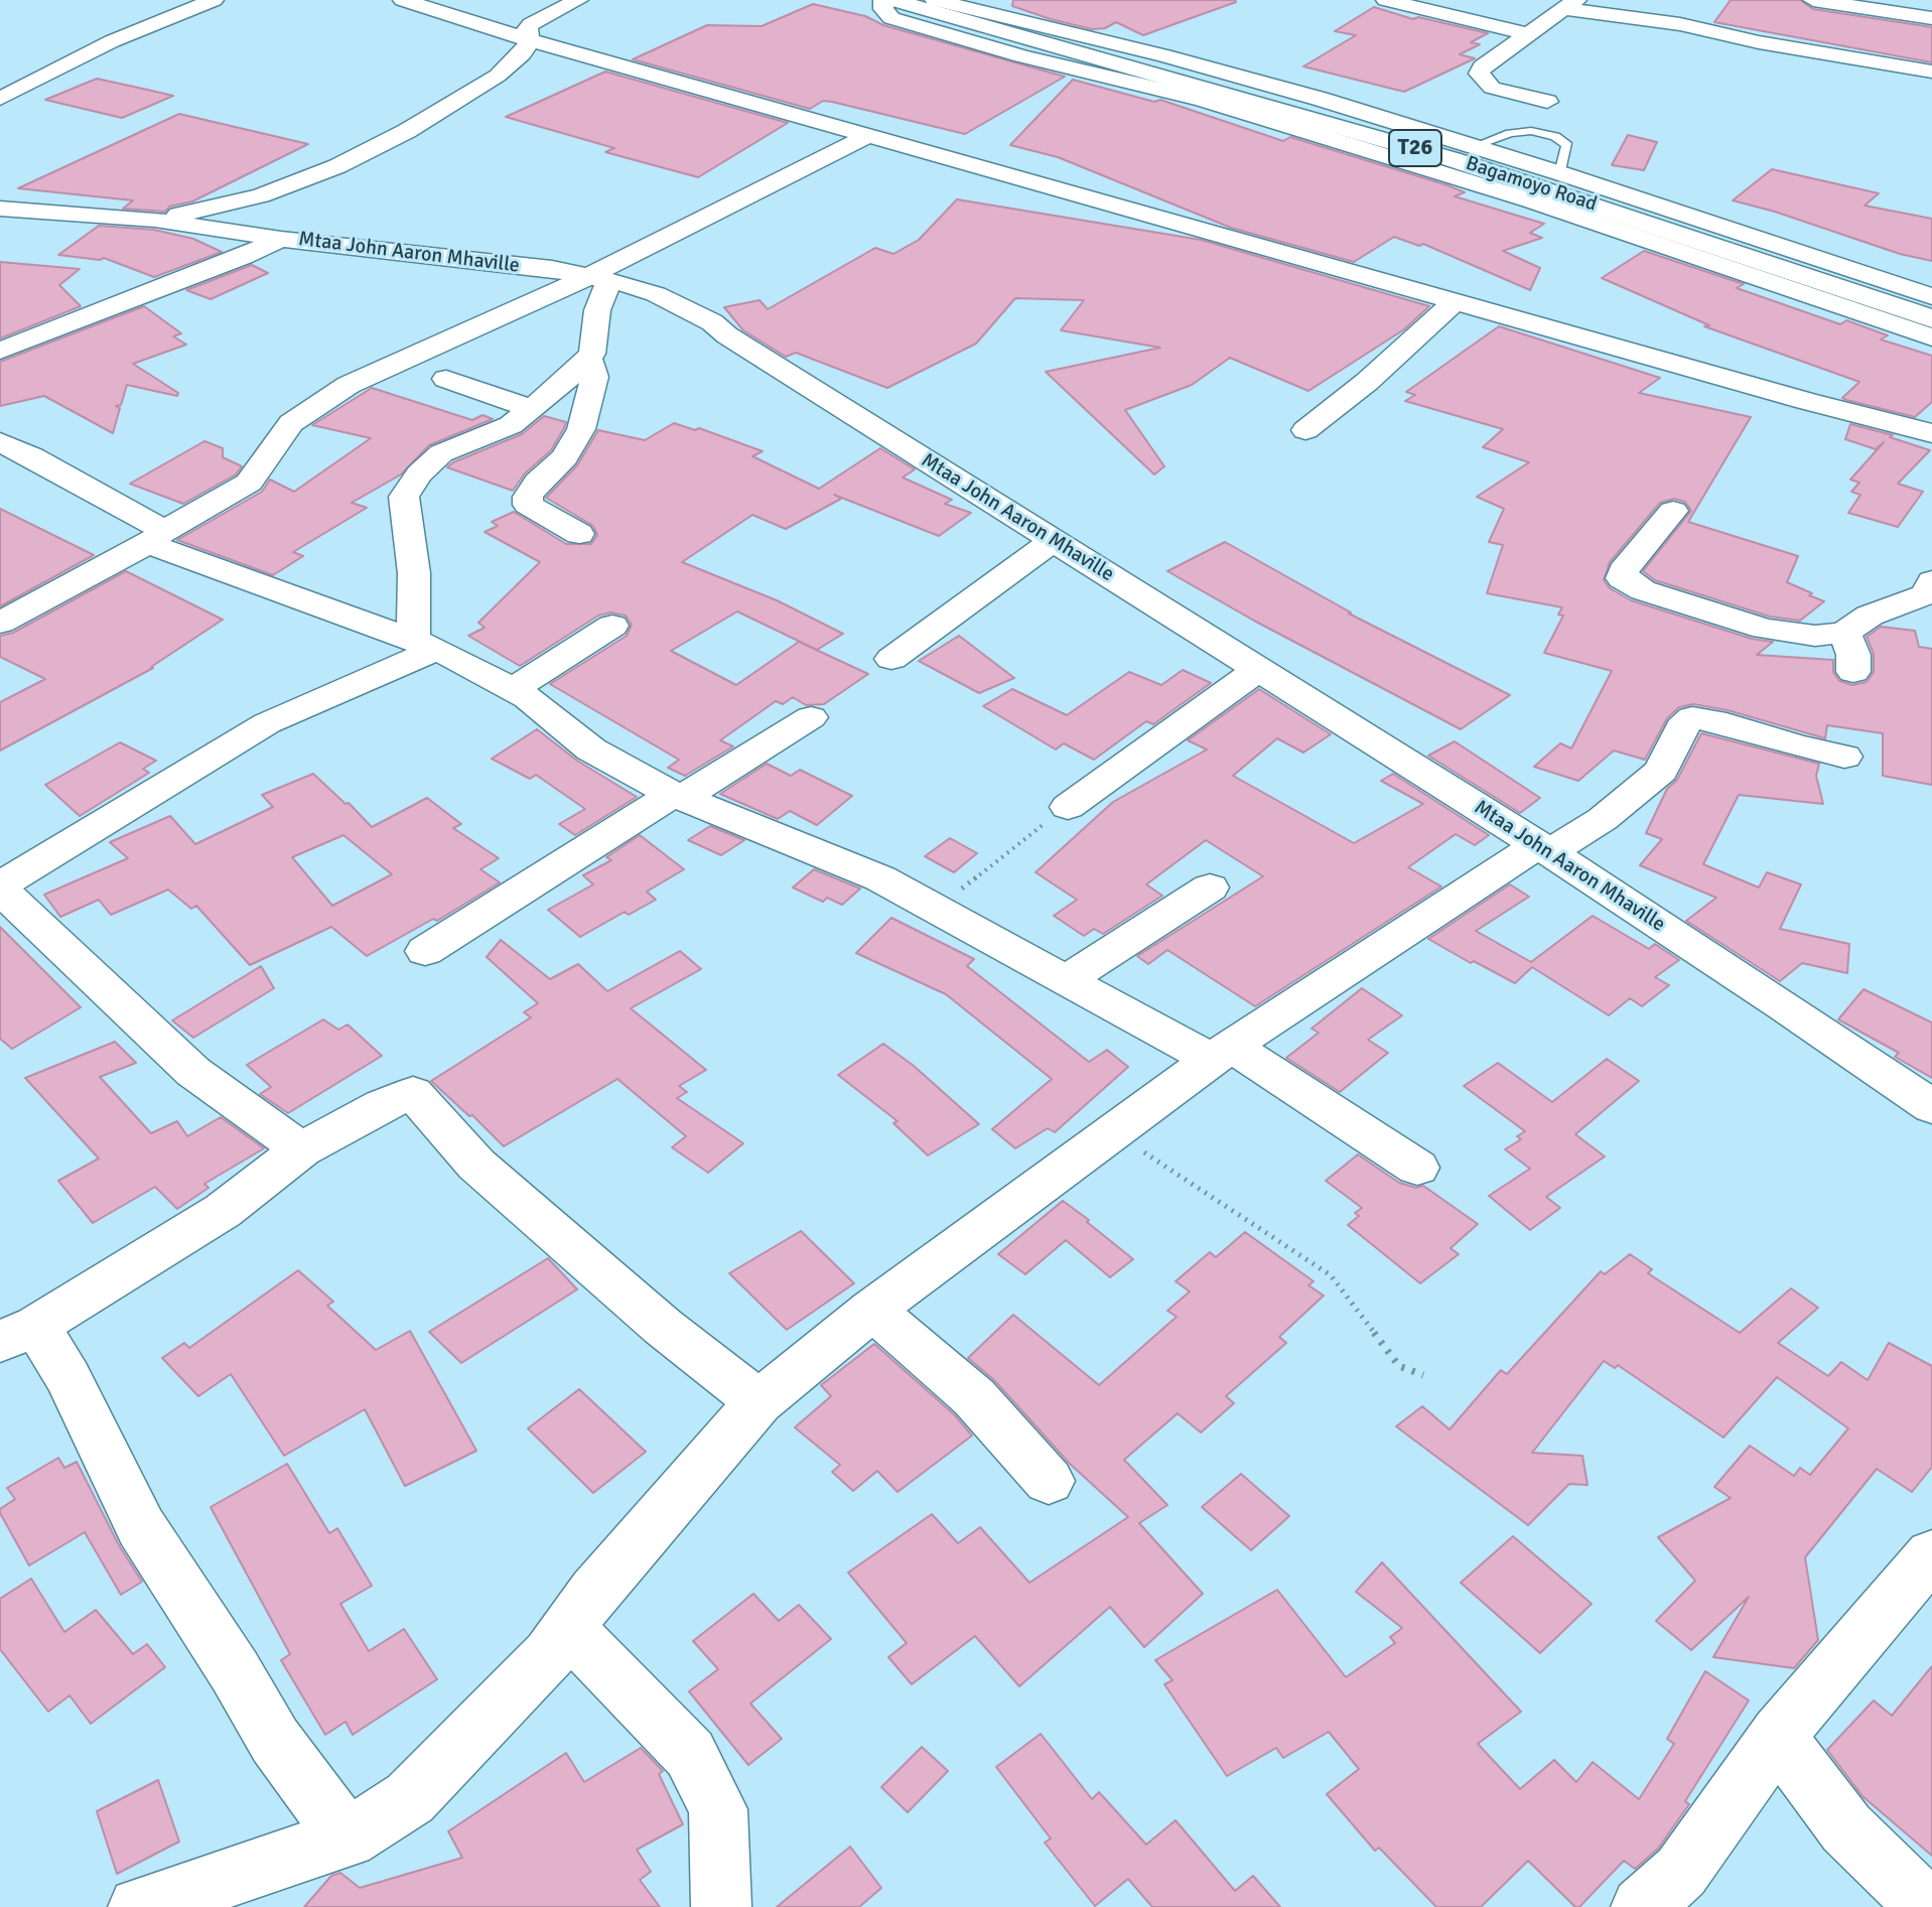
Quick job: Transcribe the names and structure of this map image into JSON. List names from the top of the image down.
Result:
{
  "streets": {
    "highway": ["T26", "Bagamoyo Road"],
    "street": ["Mtaa John Aaron Mhaville"]
  }
}
